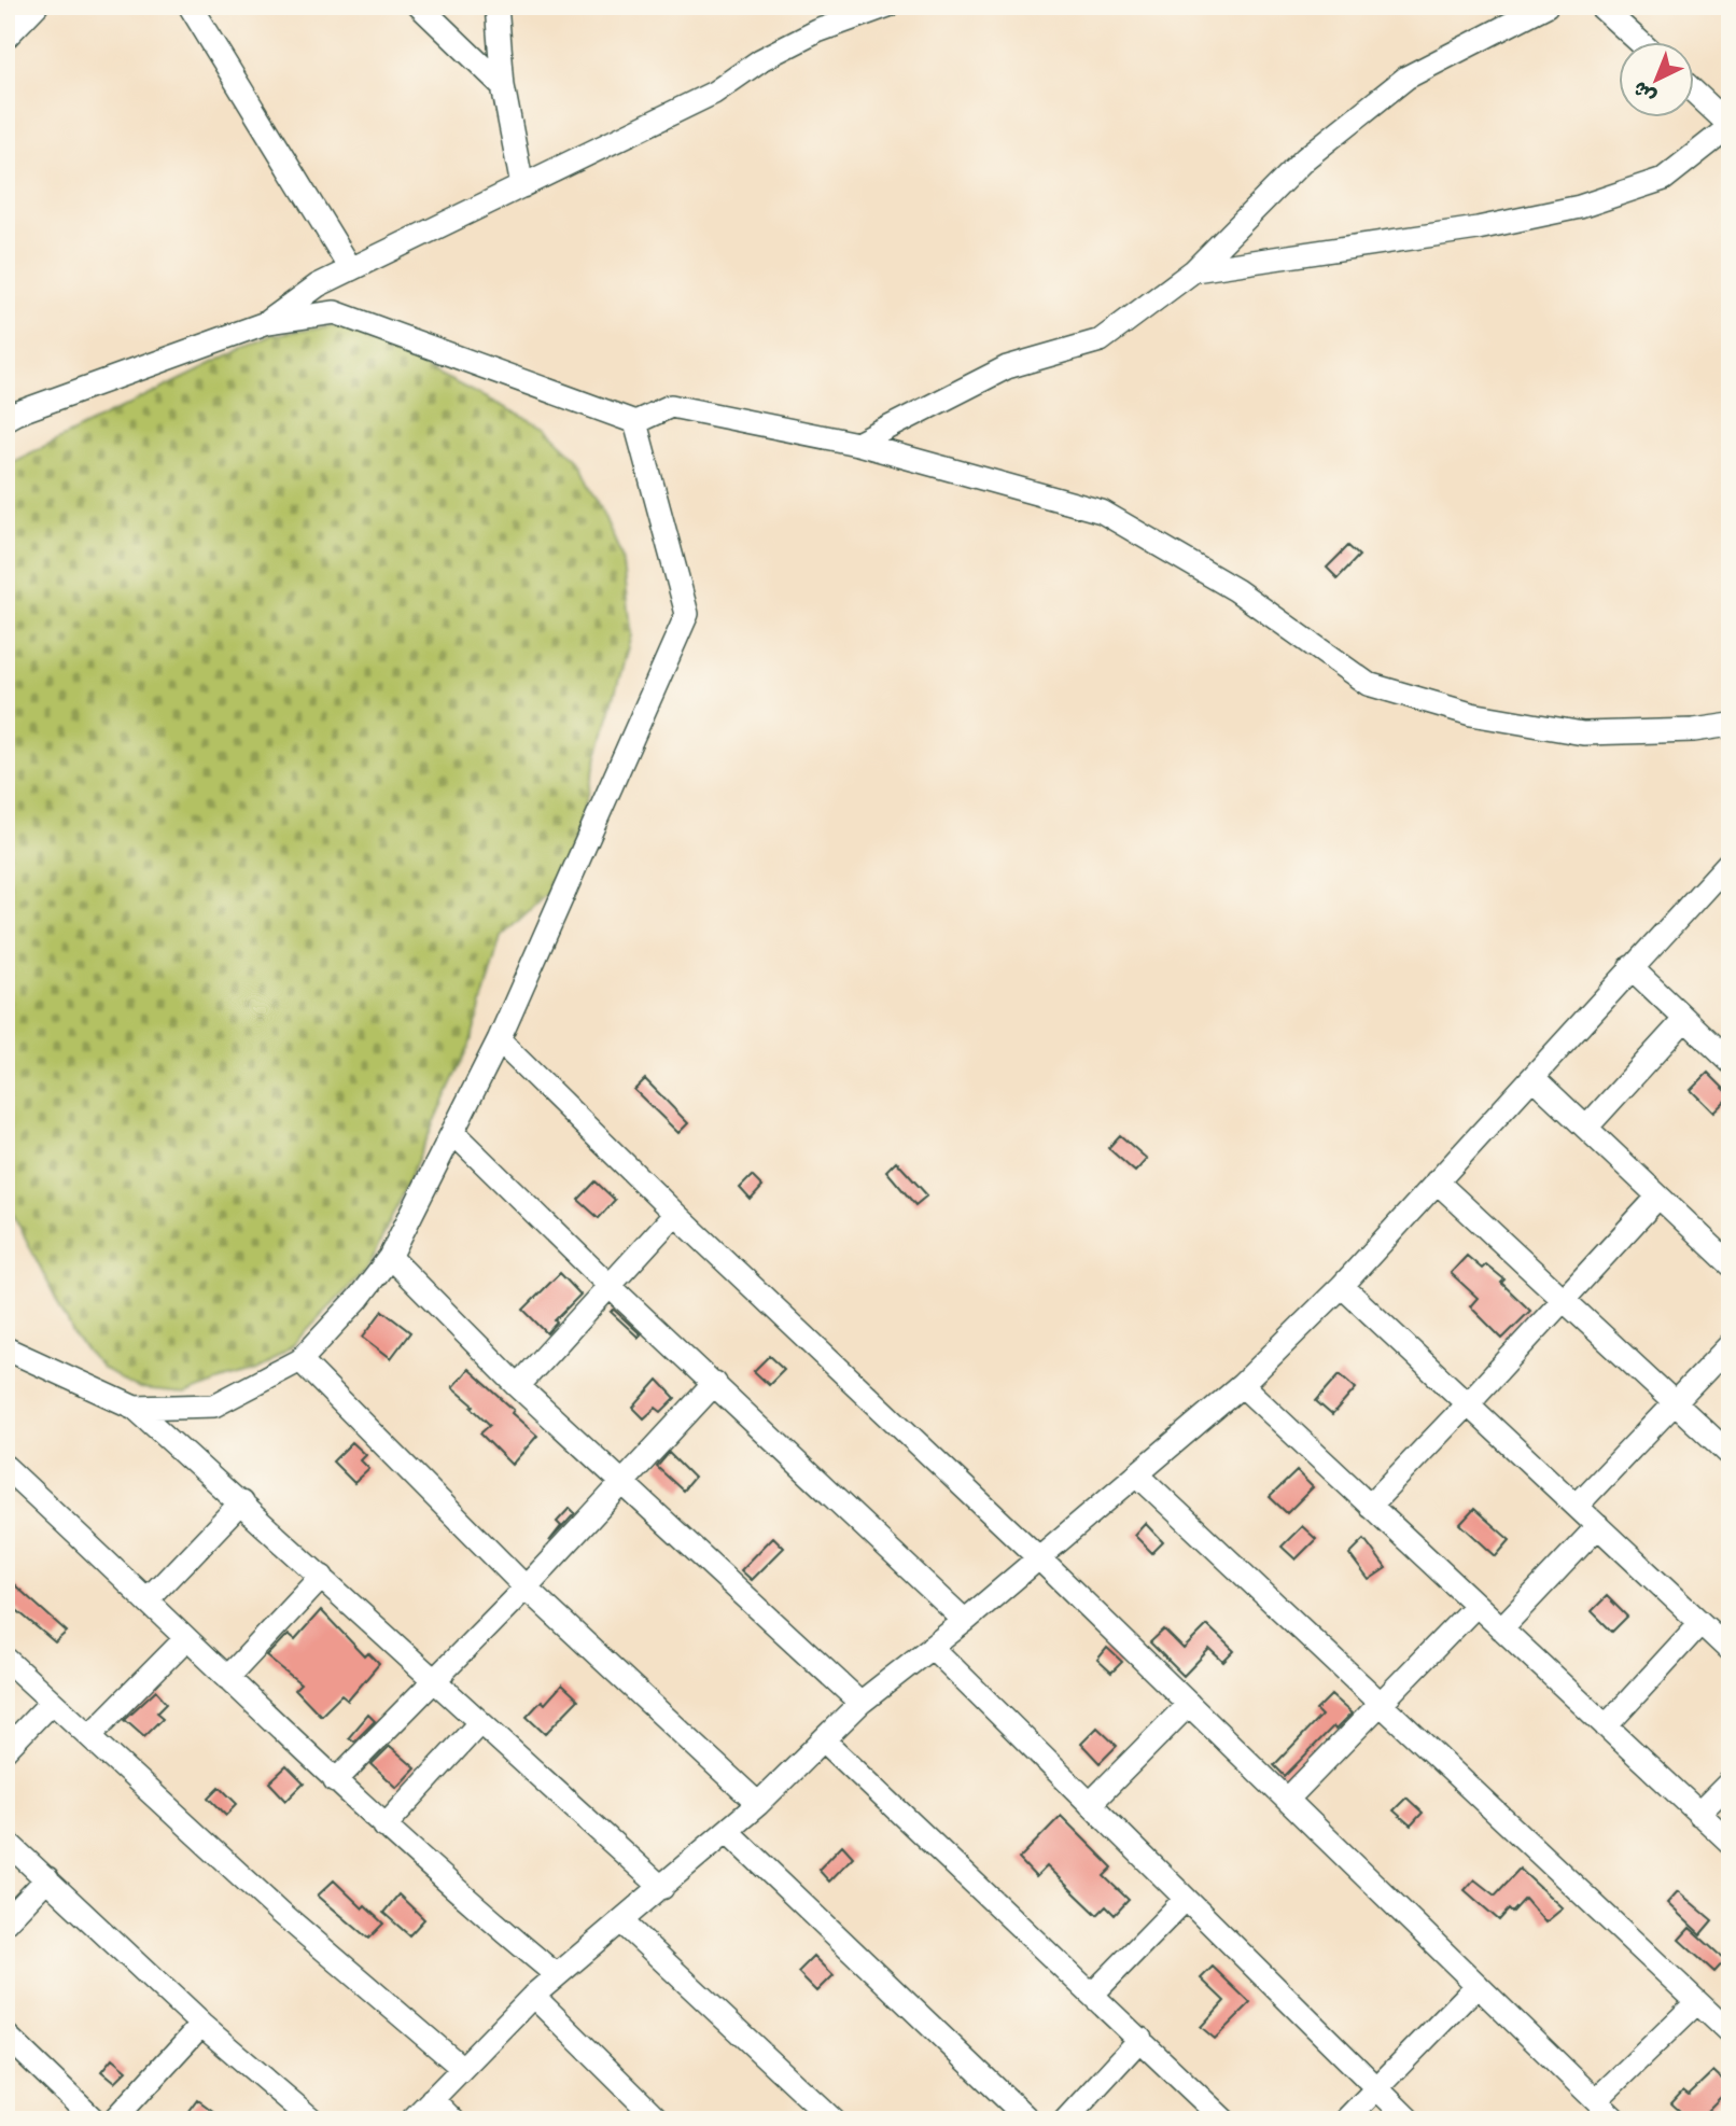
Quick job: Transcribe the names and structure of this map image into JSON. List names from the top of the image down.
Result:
{
  "north": "bottom left"
}
